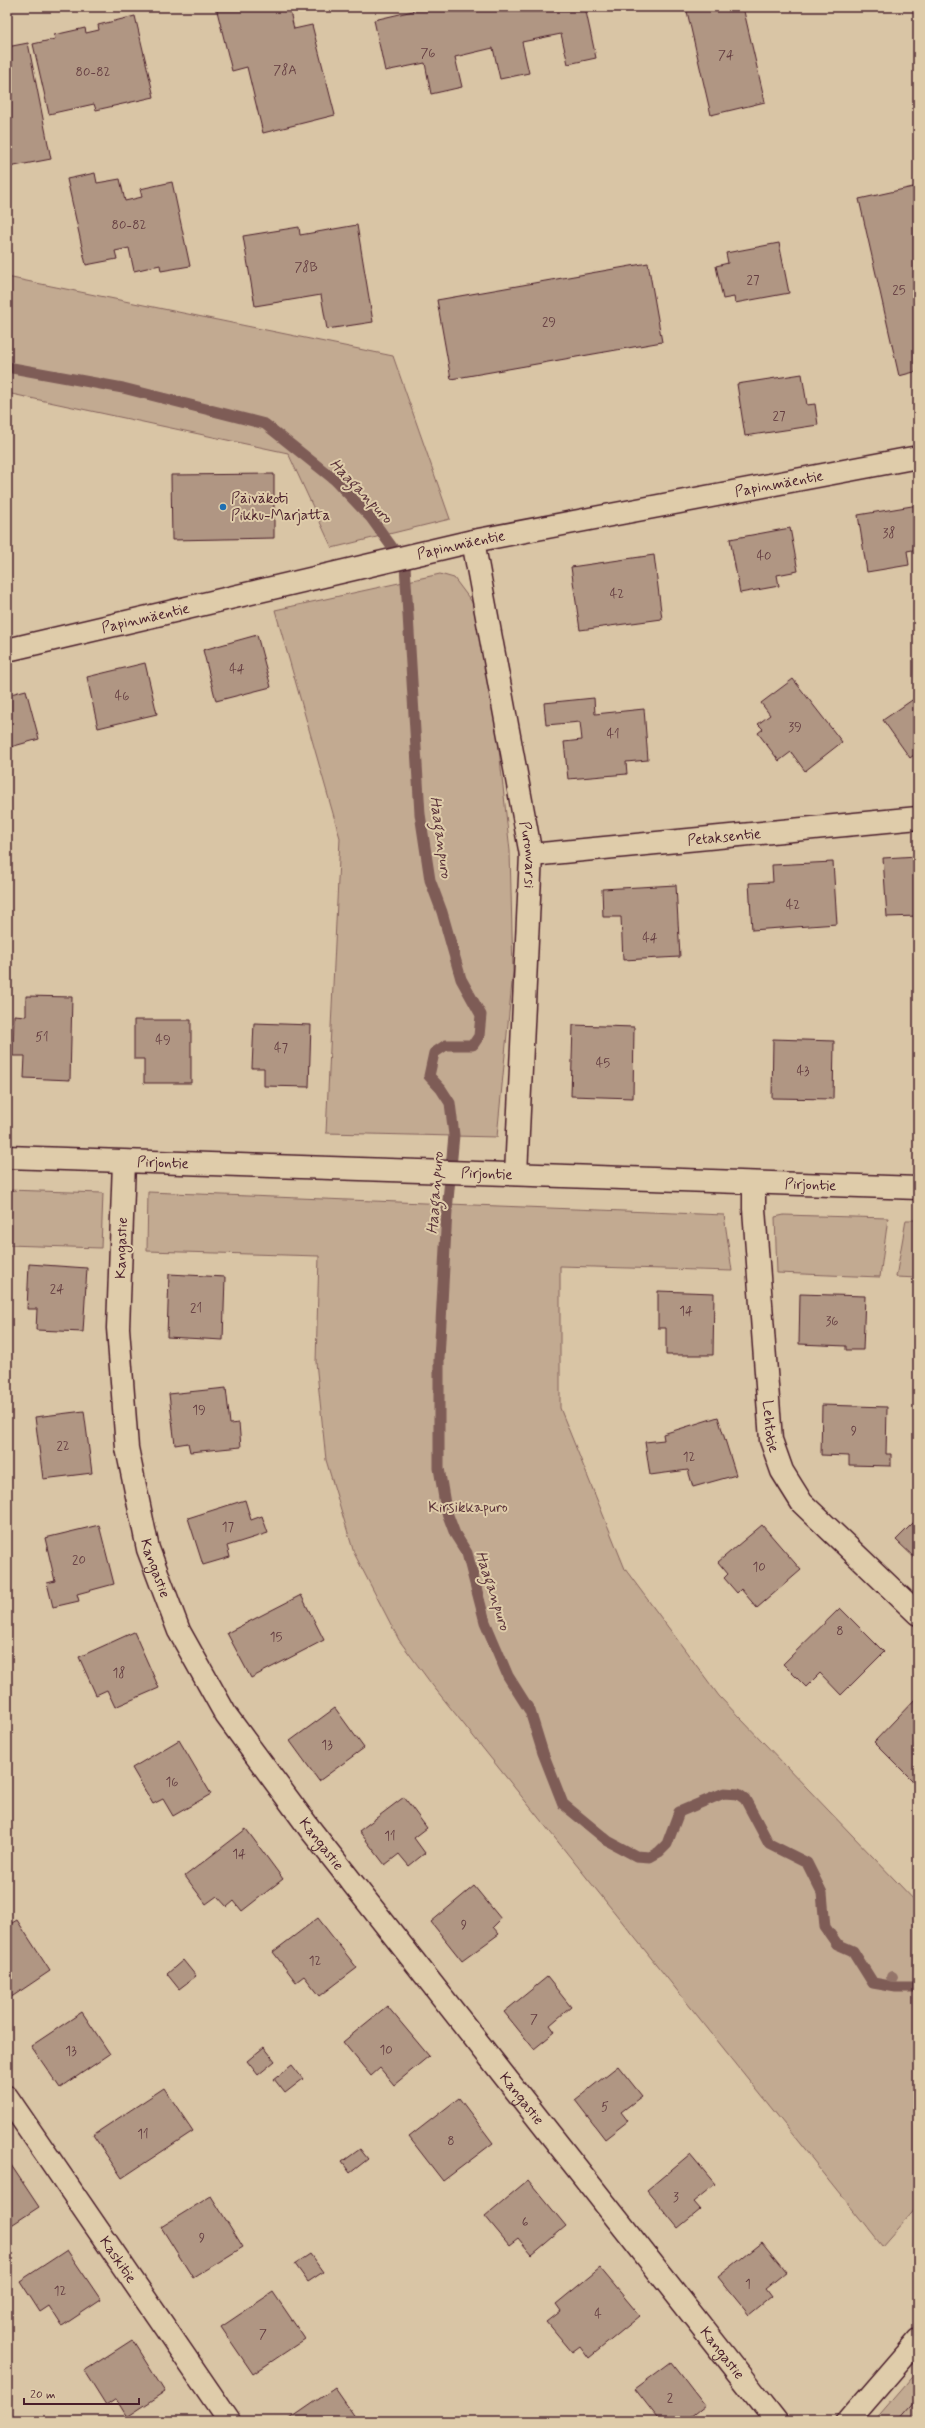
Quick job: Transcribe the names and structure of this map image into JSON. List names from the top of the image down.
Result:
{
  "streets": {
    "street": [
      "Papinmäentie",
      "Petaksentie",
      "Puronvarsi",
      "Pirjontie",
      "Kangastie",
      "Lehtotie",
      "Kaskitie"
    ]
  },
  "crossings": [
    ["Papinmäentie", "Puronvarsi"],
    ["Petaksentie", "Puronvarsi"],
    ["Puronvarsi", "Pirjontie"],
    ["Pirjontie", "Kangastie"],
    ["Pirjontie", "Lehtotie"]
  ],
  "water": ["Haaganpuro"],
  "parks": ["Kirsikkapuro"],
  "places": ["Päiväkoti Pikku-Marjatta"],
  "house_numbers": [
    "76",
    "74",
    "78A",
    "80-82",
    "80-82",
    "78B",
    "27",
    "25",
    "29",
    "27",
    "38",
    "40",
    "42",
    "44",
    "46",
    "39",
    "41",
    "42",
    "44",
    "51",
    "49",
    "47",
    "45",
    "43",
    "24",
    "21",
    "14",
    "36",
    "19",
    "9",
    "22",
    "12",
    "17",
    "20",
    "10",
    "8",
    "15",
    "18",
    "13",
    "16",
    "11",
    "14",
    "9",
    "12",
    "7",
    "10",
    "13",
    "5",
    "11",
    "8",
    "3",
    "6",
    "9",
    "1",
    "12",
    "4",
    "7",
    "2"
  ],
  "scale_bar": "20 m"
}
